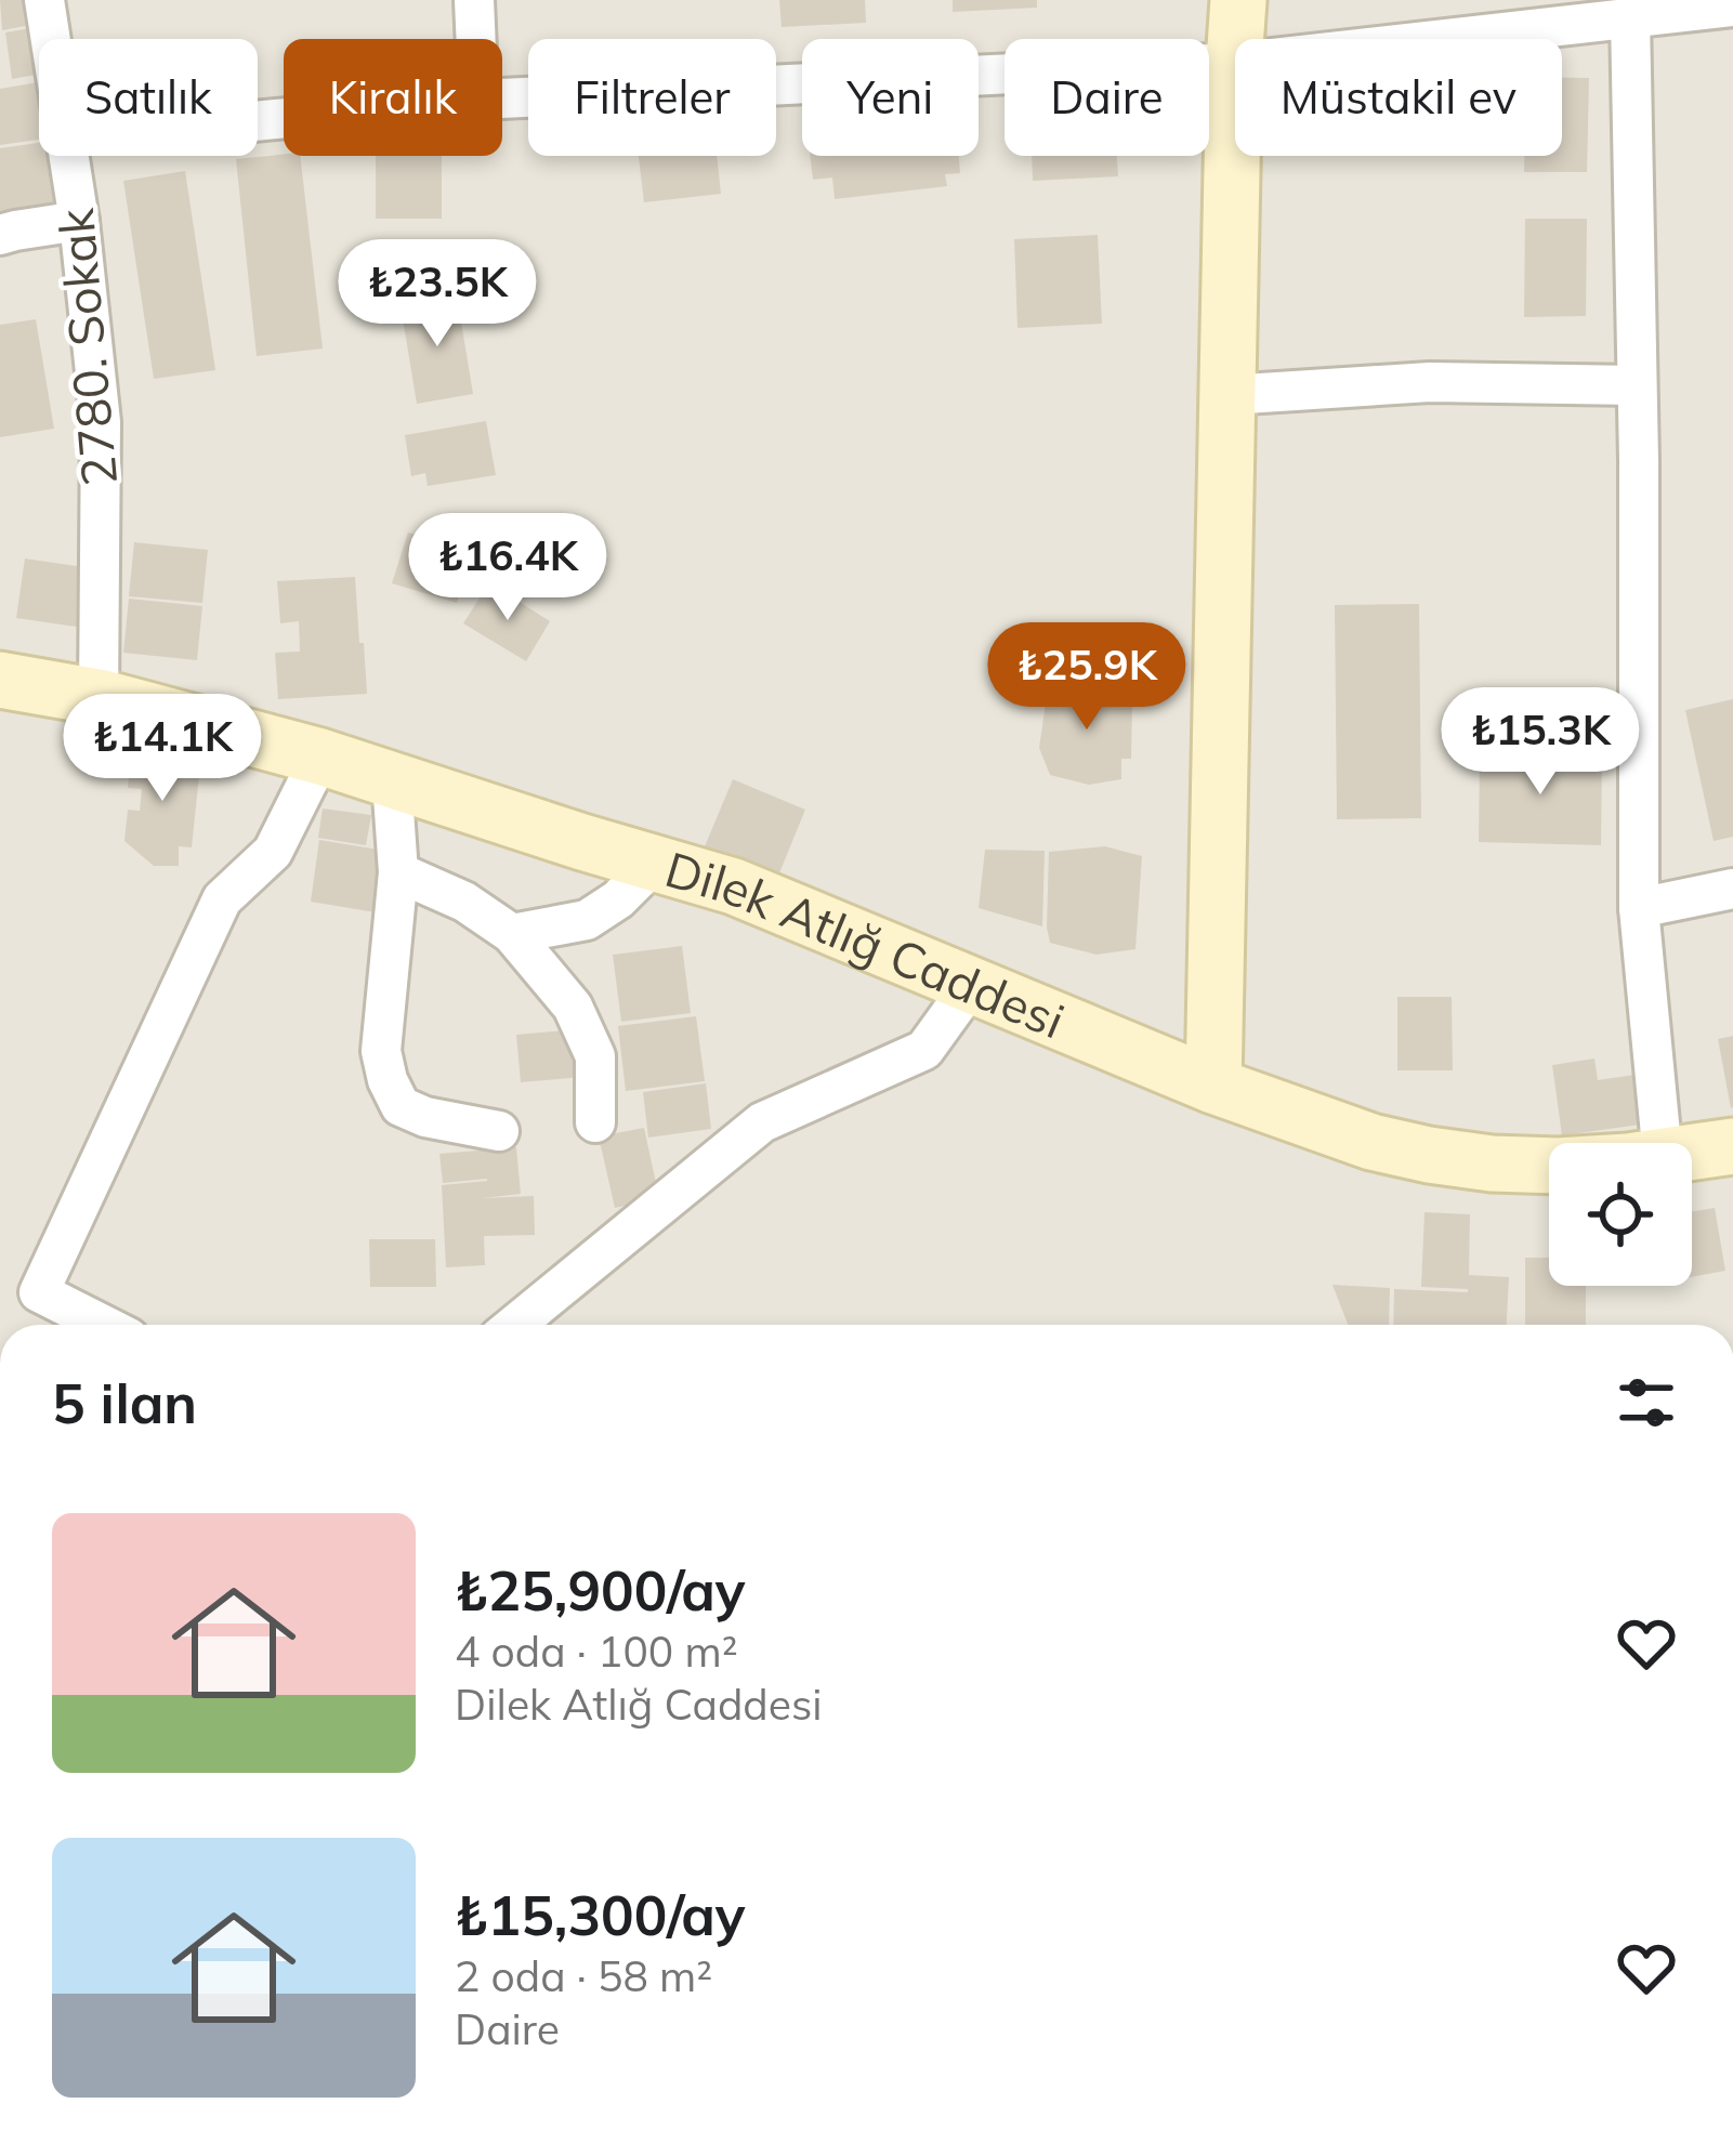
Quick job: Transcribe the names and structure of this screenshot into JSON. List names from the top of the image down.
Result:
{
  "streets": {
    "main road": ["Dilek Atlığ Caddesi"],
    "street": ["2780. Sokak"]
  },
  "crossings": [
    ["2780. Sokak", "Dilek Atlığ Caddesi"]
  ],
  "page": {
    "chip": [
      "Satılık",
      "Kiralık",
      "Filtreler",
      "Yeni",
      "Daire",
      "Müstakil ev"
    ],
    "price": [
      "₺23.5K",
      "₺16.4K",
      "₺25.9K",
      "₺15.3K",
      "₺14.1K"
    ],
    "heading": "5 ilan",
    "list": [
      {
        "name": "₺25,900/ay",
        "note": "4 oda · 100 m² · Dilek Atlığ Caddesi"
      },
      {
        "name": "₺15,300/ay",
        "note": "2 oda · 58 m² · Daire"
      }
    ]
  }
}
